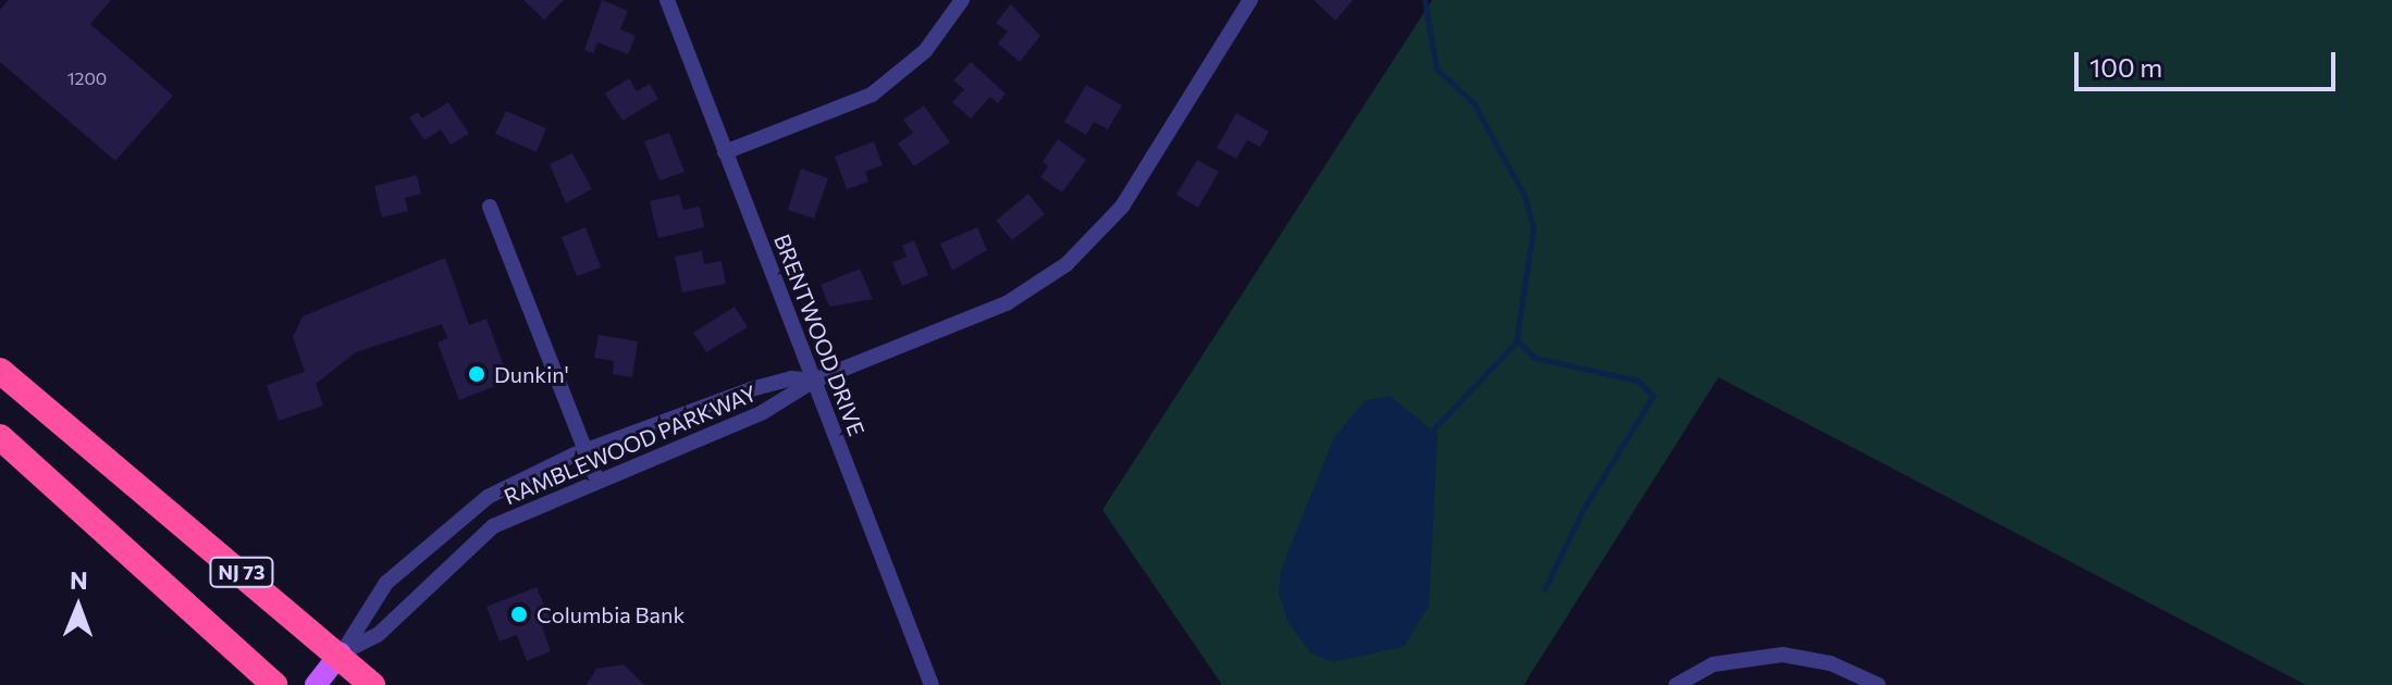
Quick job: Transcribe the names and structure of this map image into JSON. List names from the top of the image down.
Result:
{
  "streets": {
    "highway": ["NJ 73"],
    "street": ["BRENTWOOD DRIVE", "RAMBLEWOOD PARKWAY"]
  },
  "crossings": [
    ["BRENTWOOD DRIVE", "RAMBLEWOOD PARKWAY"],
    ["RAMBLEWOOD PARKWAY", "NJ 73"]
  ],
  "places": ["Dunkin'", "Columbia Bank"],
  "house_numbers": ["1200"],
  "scale_bar": "100 m",
  "north": "top"
}
